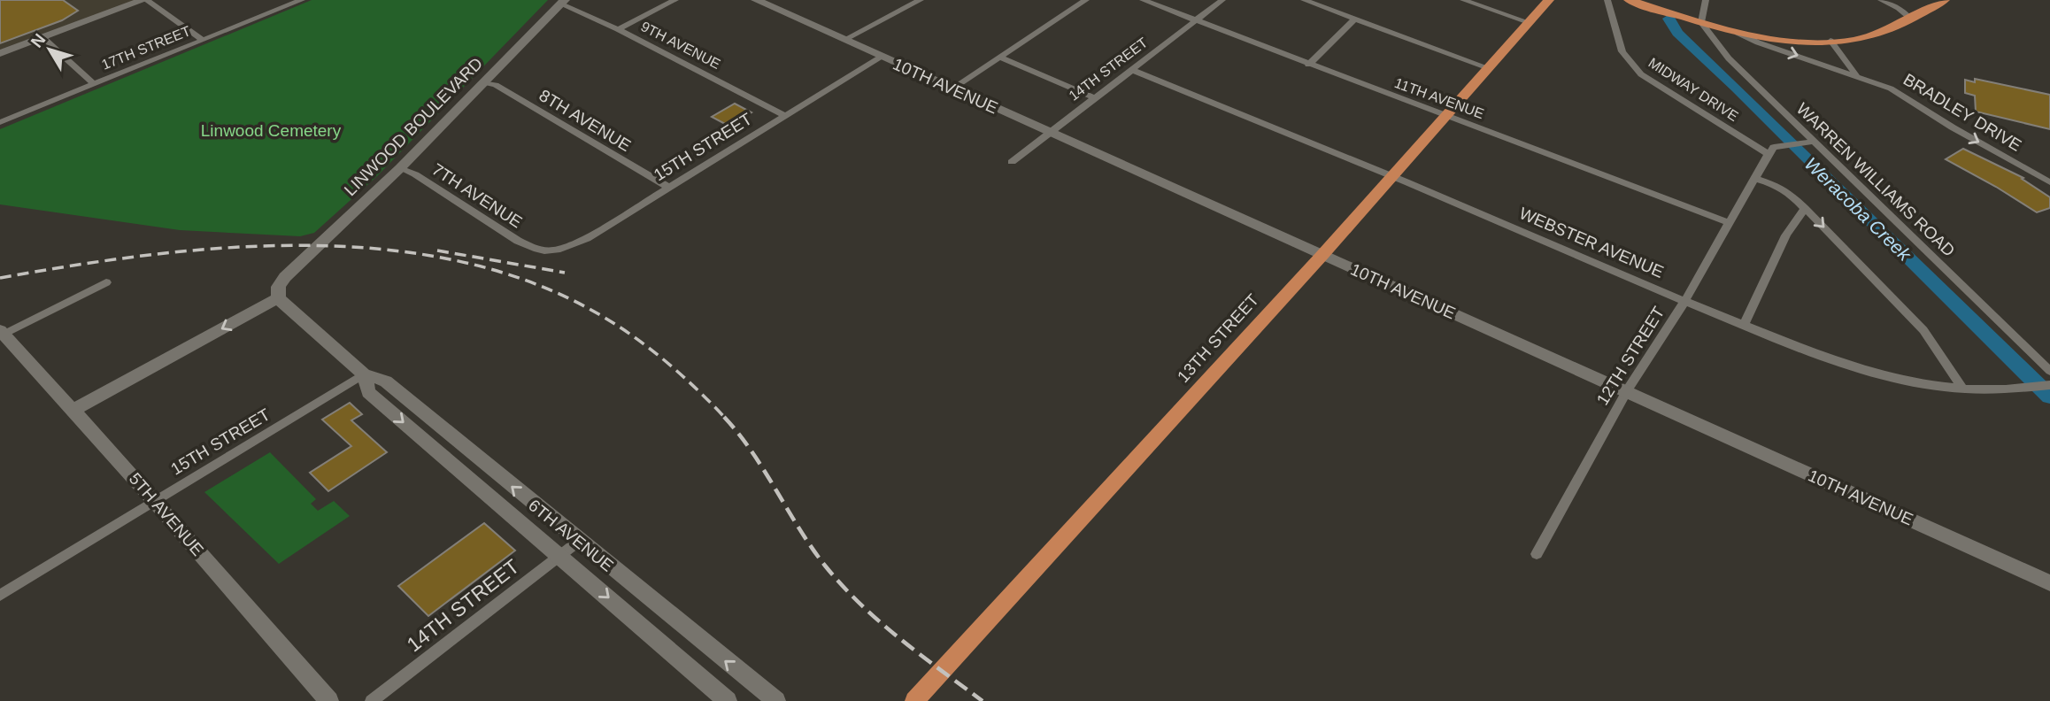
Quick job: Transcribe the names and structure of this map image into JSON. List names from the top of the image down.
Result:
{
  "streets": {
    "main road": ["13TH STREET"],
    "street": [
      "9TH AVENUE",
      "17TH STREET",
      "14TH STREET",
      "10TH AVENUE",
      "MIDWAY DRIVE",
      "11TH AVENUE",
      "BRADLEY DRIVE",
      "8TH AVENUE",
      "LINWOOD BOULEVARD",
      "15TH STREET",
      "WARREN WILLIAMS ROAD",
      "7TH AVENUE",
      "WEBSTER AVENUE",
      "12TH STREET",
      "5TH AVENUE",
      "6TH AVENUE"
    ]
  },
  "crossings": [
    ["9TH AVENUE", "LINWOOD BOULEVARD"],
    ["9TH AVENUE", "15TH STREET"],
    ["14TH STREET", "10TH AVENUE"],
    ["14TH STREET", "11TH AVENUE"],
    ["14TH STREET", "WEBSTER AVENUE"],
    ["14TH STREET", "6TH AVENUE"],
    ["10TH AVENUE", "15TH STREET"],
    ["10TH AVENUE", "13TH STREET"],
    ["10TH AVENUE", "12TH STREET"],
    ["MIDWAY DRIVE", "12TH STREET"],
    ["11TH AVENUE", "13TH STREET"],
    ["11TH AVENUE", "12TH STREET"],
    ["8TH AVENUE", "LINWOOD BOULEVARD"],
    ["8TH AVENUE", "15TH STREET"],
    ["LINWOOD BOULEVARD", "7TH AVENUE"],
    ["LINWOOD BOULEVARD", "6TH AVENUE"],
    ["15TH STREET", "7TH AVENUE"],
    ["15TH STREET", "5TH AVENUE"],
    ["15TH STREET", "6TH AVENUE"],
    ["WARREN WILLIAMS ROAD", "12TH STREET"],
    ["WEBSTER AVENUE", "13TH STREET"],
    ["WEBSTER AVENUE", "12TH STREET"]
  ],
  "one_way": ["BRADLEY DRIVE"],
  "water": ["Weracoba Creek"],
  "parks": ["Linwood Cemetery"],
  "north": "top left"
}
